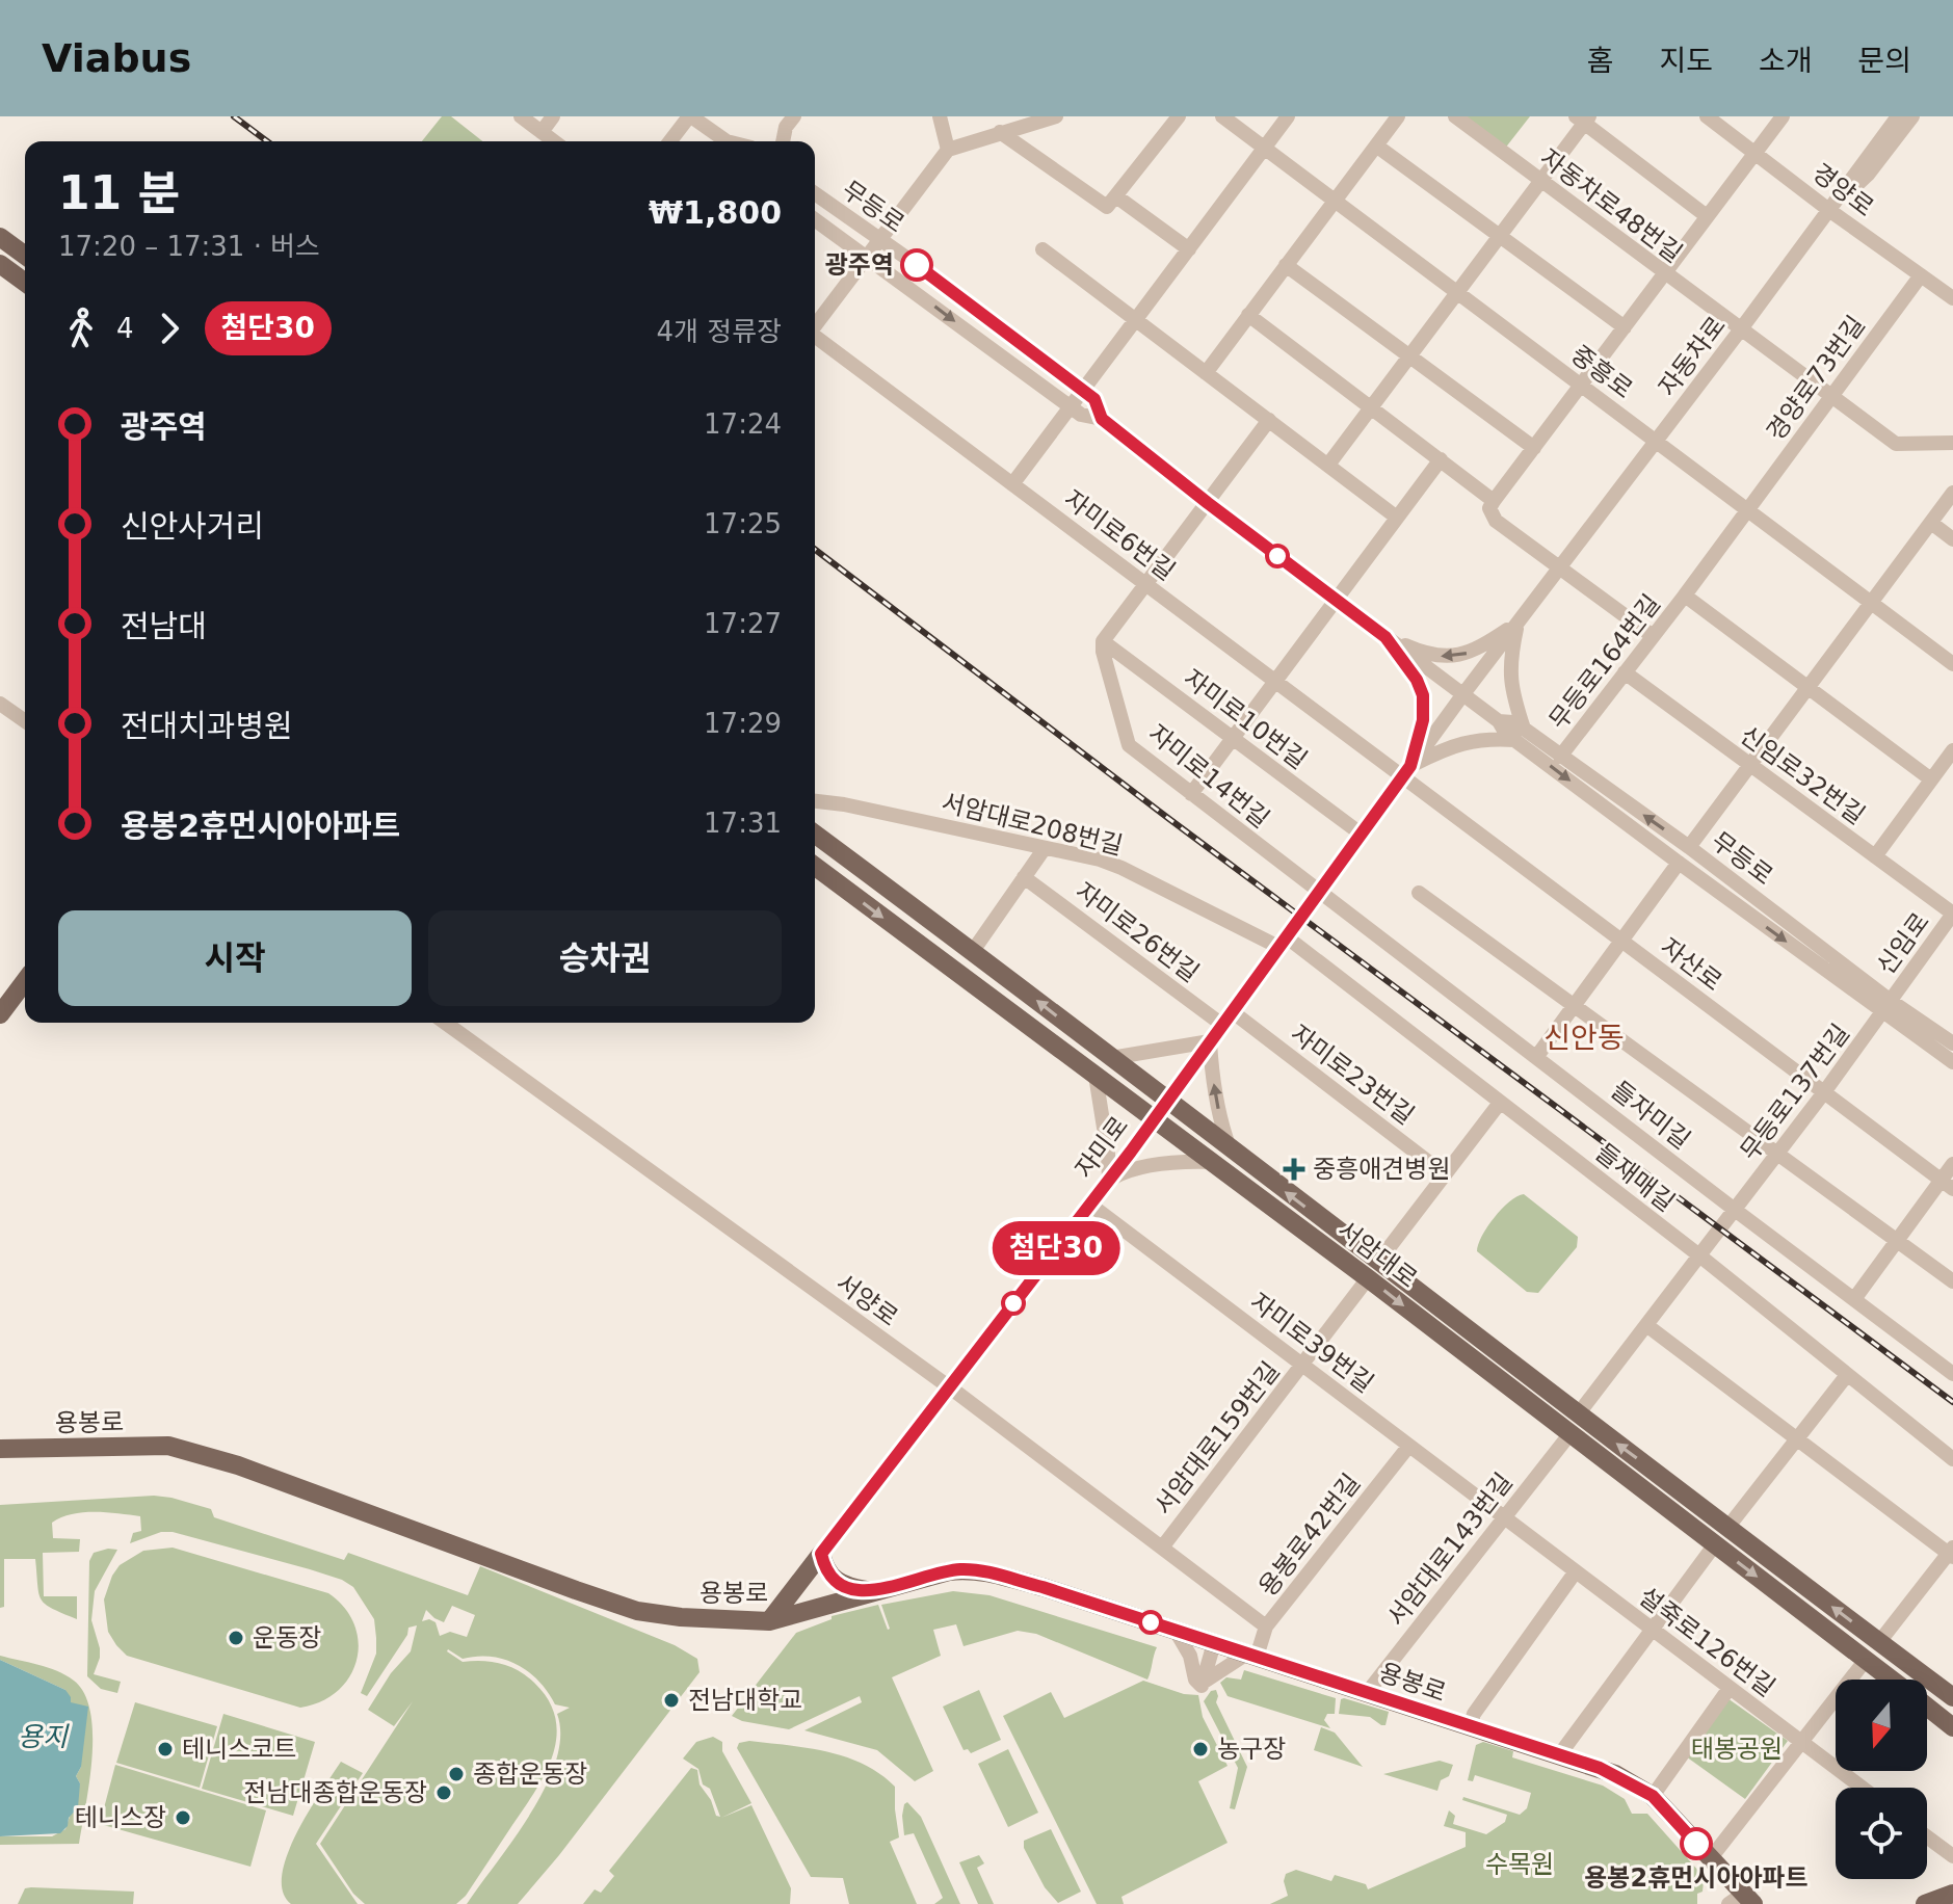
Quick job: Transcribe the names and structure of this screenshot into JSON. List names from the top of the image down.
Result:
{
  "streets": {
    "main road": ["자미로", "서암대로", "용봉로"],
    "street": [
      "경양로",
      "자동차로48번길",
      "무등로",
      "자동차로",
      "중흥로",
      "경양로73번길",
      "자미로6번길",
      "무등로164번길",
      "자미로10번길",
      "신임로32번길",
      "자미로14번길",
      "서암대로208번길",
      "자미로26번길",
      "신임로",
      "자산로",
      "자미로23번길",
      "무등로137번길",
      "들자미길",
      "들재매길",
      "서양로",
      "자미로39번길",
      "서암대로159번길",
      "용봉로42번길",
      "서암대로143번길",
      "설죽로126번길"
    ]
  },
  "crossings": [
    ["경양로", "자동차로"],
    ["경양로", "경양로73번길"],
    ["자동차로48번길", "자동차로"],
    ["자동차로48번길", "경양로73번길"],
    ["무등로", "자동차로"],
    ["무등로", "무등로164번길"],
    ["무등로", "신임로"],
    ["무등로", "자산로"],
    ["무등로", "무등로137번길"],
    ["무등로", "들자미길"],
    ["무등로", "자미로"],
    ["자동차로", "중흥로"],
    ["자동차로", "자미로"],
    ["중흥로", "경양로73번길"],
    ["중흥로", "무등로164번길"],
    ["경양로73번길", "무등로164번길"],
    ["자미로6번길", "자산로"],
    ["자미로6번길", "자미로"],
    ["무등로164번길", "신임로32번길"],
    ["자미로10번길", "자미로14번길"],
    ["자미로10번길", "자미로"],
    ["신임로32번길", "신임로"],
    ["자미로14번길", "들자미길"],
    ["자미로14번길", "자미로"],
    ["서암대로208번길", "자미로"],
    ["서암대로208번길", "들재매길"],
    ["자미로26번길", "자미로23번길"],
    ["자미로26번길", "자미로"],
    ["신임로", "무등로137번길"],
    ["자산로", "무등로137번길"],
    ["자산로", "자미로"],
    ["자미로23번길", "자미로"],
    ["자미로23번길", "서암대로159번길"],
    ["무등로137번길", "들자미길"],
    ["무등로137번길", "들재매길"],
    ["무등로137번길", "서암대로143번길"],
    ["들자미길", "자미로"],
    ["자미로", "들재매길"],
    ["자미로", "서암대로"],
    ["자미로", "서양로"],
    ["자미로", "자미로39번길"],
    ["자미로", "용봉로"],
    ["들재매길", "서암대로159번길"],
    ["서암대로", "서암대로159번길"],
    ["서암대로", "서암대로143번길"],
    ["서양로", "서암대로159번길"],
    ["서양로", "용봉로42번길"],
    ["자미로39번길", "서암대로159번길"],
    ["자미로39번길", "용봉로42번길"],
    ["자미로39번길", "서암대로143번길"],
    ["자미로39번길", "설죽로126번길"],
    ["용봉로", "용봉로42번길"],
    ["용봉로", "서암대로143번길"],
    ["서암대로143번길", "설죽로126번길"]
  ],
  "districts": ["신안동"],
  "water": ["용지"],
  "parks": ["태봉공원", "수목원"],
  "places": {
    "other": [
      "광주역",
      "운동장",
      "전남대학교",
      "테니스코트",
      "농구장",
      "종합운동장",
      "전남대종합운동장",
      "테니스장",
      "용봉2휴먼시아아파트"
    ],
    "health": ["중흥애견병원"]
  },
  "lines": ["bus line 첨단30"],
  "north": "bottom",
  "page": {
    "header": "Viabus",
    "nav": [
      "홈",
      "지도",
      "소개",
      "문의"
    ],
    "on_map": "첨단30",
    "heading": ["11 분", "17:20 – 17:31 · 버스", "₩1,800"],
    "legs": ["4", "첨단30", "4개 정류장"],
    "list": [
      {
        "name": "광주역",
        "value": "17:24"
      },
      {
        "name": "신안사거리",
        "value": "17:25"
      },
      {
        "name": "전남대",
        "value": "17:27"
      },
      {
        "name": "전대치과병원",
        "value": "17:29"
      },
      {
        "name": "용봉2휴먼시아아파트",
        "value": "17:31"
      }
    ],
    "buttons": ["시작", "승차권"]
  }
}
